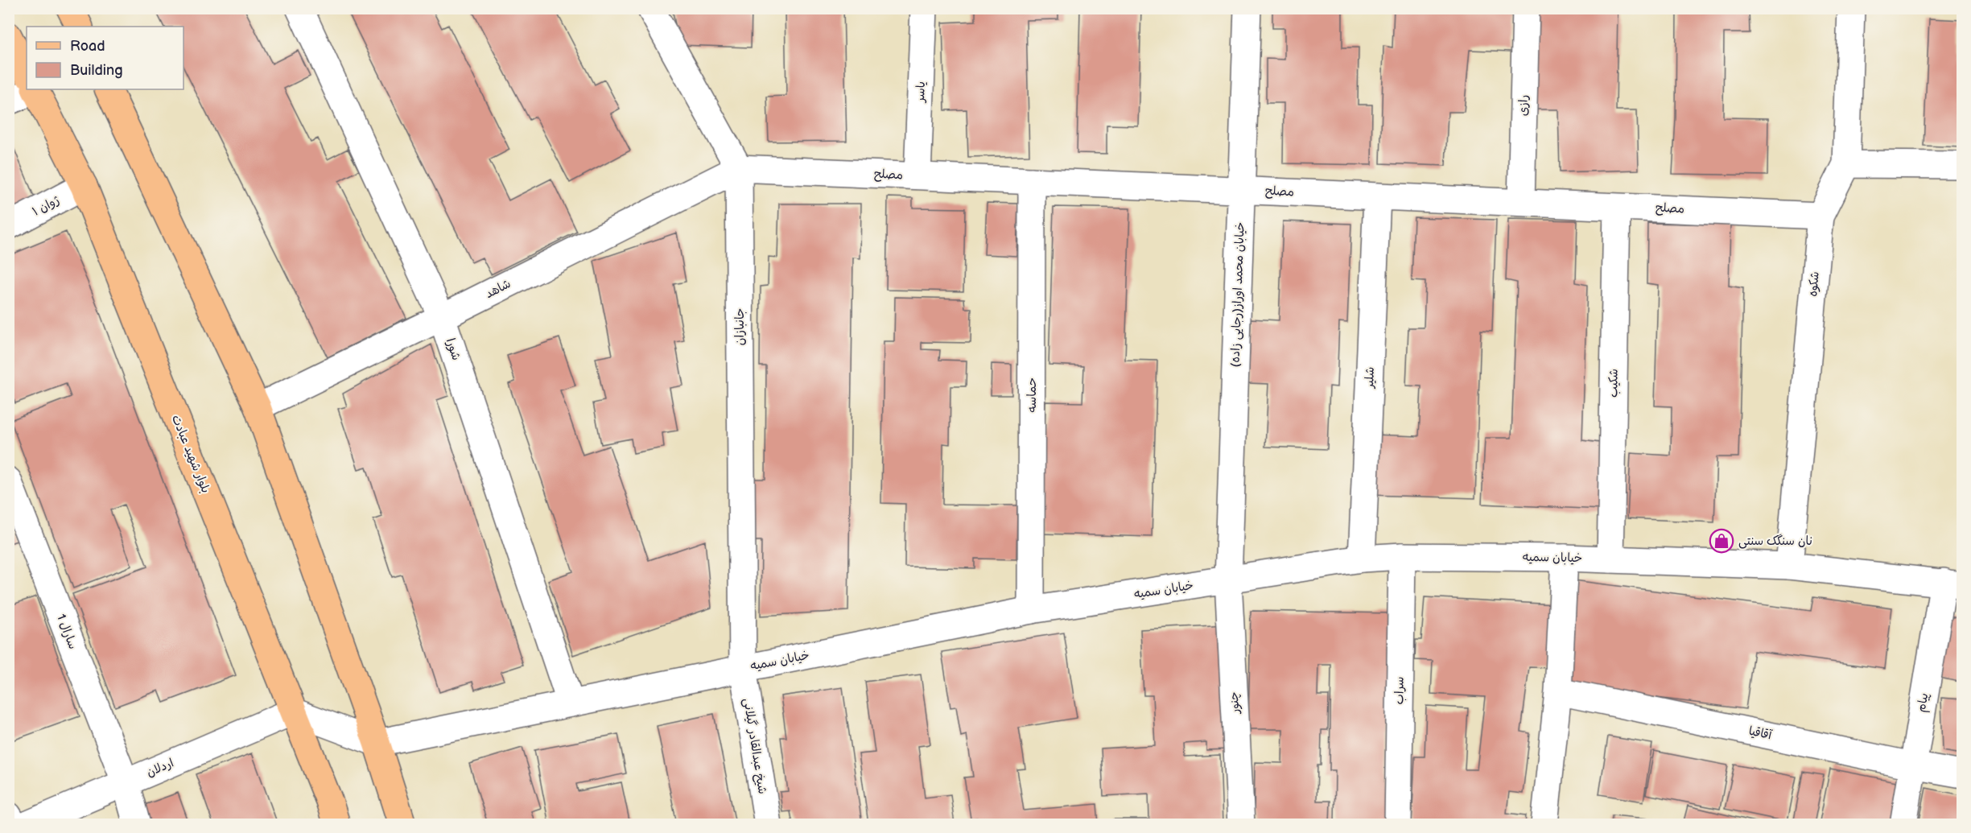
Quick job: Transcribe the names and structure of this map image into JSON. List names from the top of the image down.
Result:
{
  "streets": {
    "main road": ["بلوار شهید عبادت"],
    "street": [
      "یاسر",
      "رازی",
      "مصلح",
      "ژوان ۱",
      "شکوه",
      "شاهد",
      "خیابان محمد اوراز(رجایی زاده)",
      "جانبازان",
      "شورا",
      "شلیر",
      "شکیب",
      "حماسه",
      "خیابان سمیه",
      "سارال 1",
      "سراب",
      "چنور",
      "پیام",
      "آقاقیا",
      "شیخ عبدالقادر گیلانی",
      "اردلان"
    ]
  },
  "crossings": [
    ["یاسر", "مصلح"],
    ["رازی", "مصلح"],
    ["مصلح", "شکوه"],
    ["مصلح", "شاهد"],
    ["مصلح", "خیابان محمد اوراز(رجایی زاده)"],
    ["مصلح", "جانبازان"],
    ["مصلح", "شلیر"],
    ["مصلح", "شکیب"],
    ["مصلح", "حماسه"],
    ["ژوان ۱", "بلوار شهید عبادت"],
    ["شکوه", "خیابان سمیه"],
    ["شاهد", "جانبازان"],
    ["شاهد", "شورا"],
    ["خیابان محمد اوراز(رجایی زاده)", "خیابان سمیه"],
    ["خیابان محمد اوراز(رجایی زاده)", "چنور"],
    ["جانبازان", "خیابان سمیه"],
    ["جانبازان", "شیخ عبدالقادر گیلانی"],
    ["شورا", "خیابان سمیه"],
    ["شلیر", "خیابان سمیه"],
    ["شکیب", "خیابان سمیه"],
    ["حماسه", "خیابان سمیه"],
    ["بلوار شهید عبادت", "اردلان"],
    ["خیابان سمیه", "سراب"],
    ["خیابان سمیه", "چنور"],
    ["خیابان سمیه", "پیام"],
    ["خیابان سمیه", "شیخ عبدالقادر گیلانی"],
    ["سارال 1", "اردلان"],
    ["پیام", "آقاقیا"]
  ],
  "places": {
    "shop": ["نان سنگک سنتی"]
  },
  "legend": ["Road", "Building"]
}
